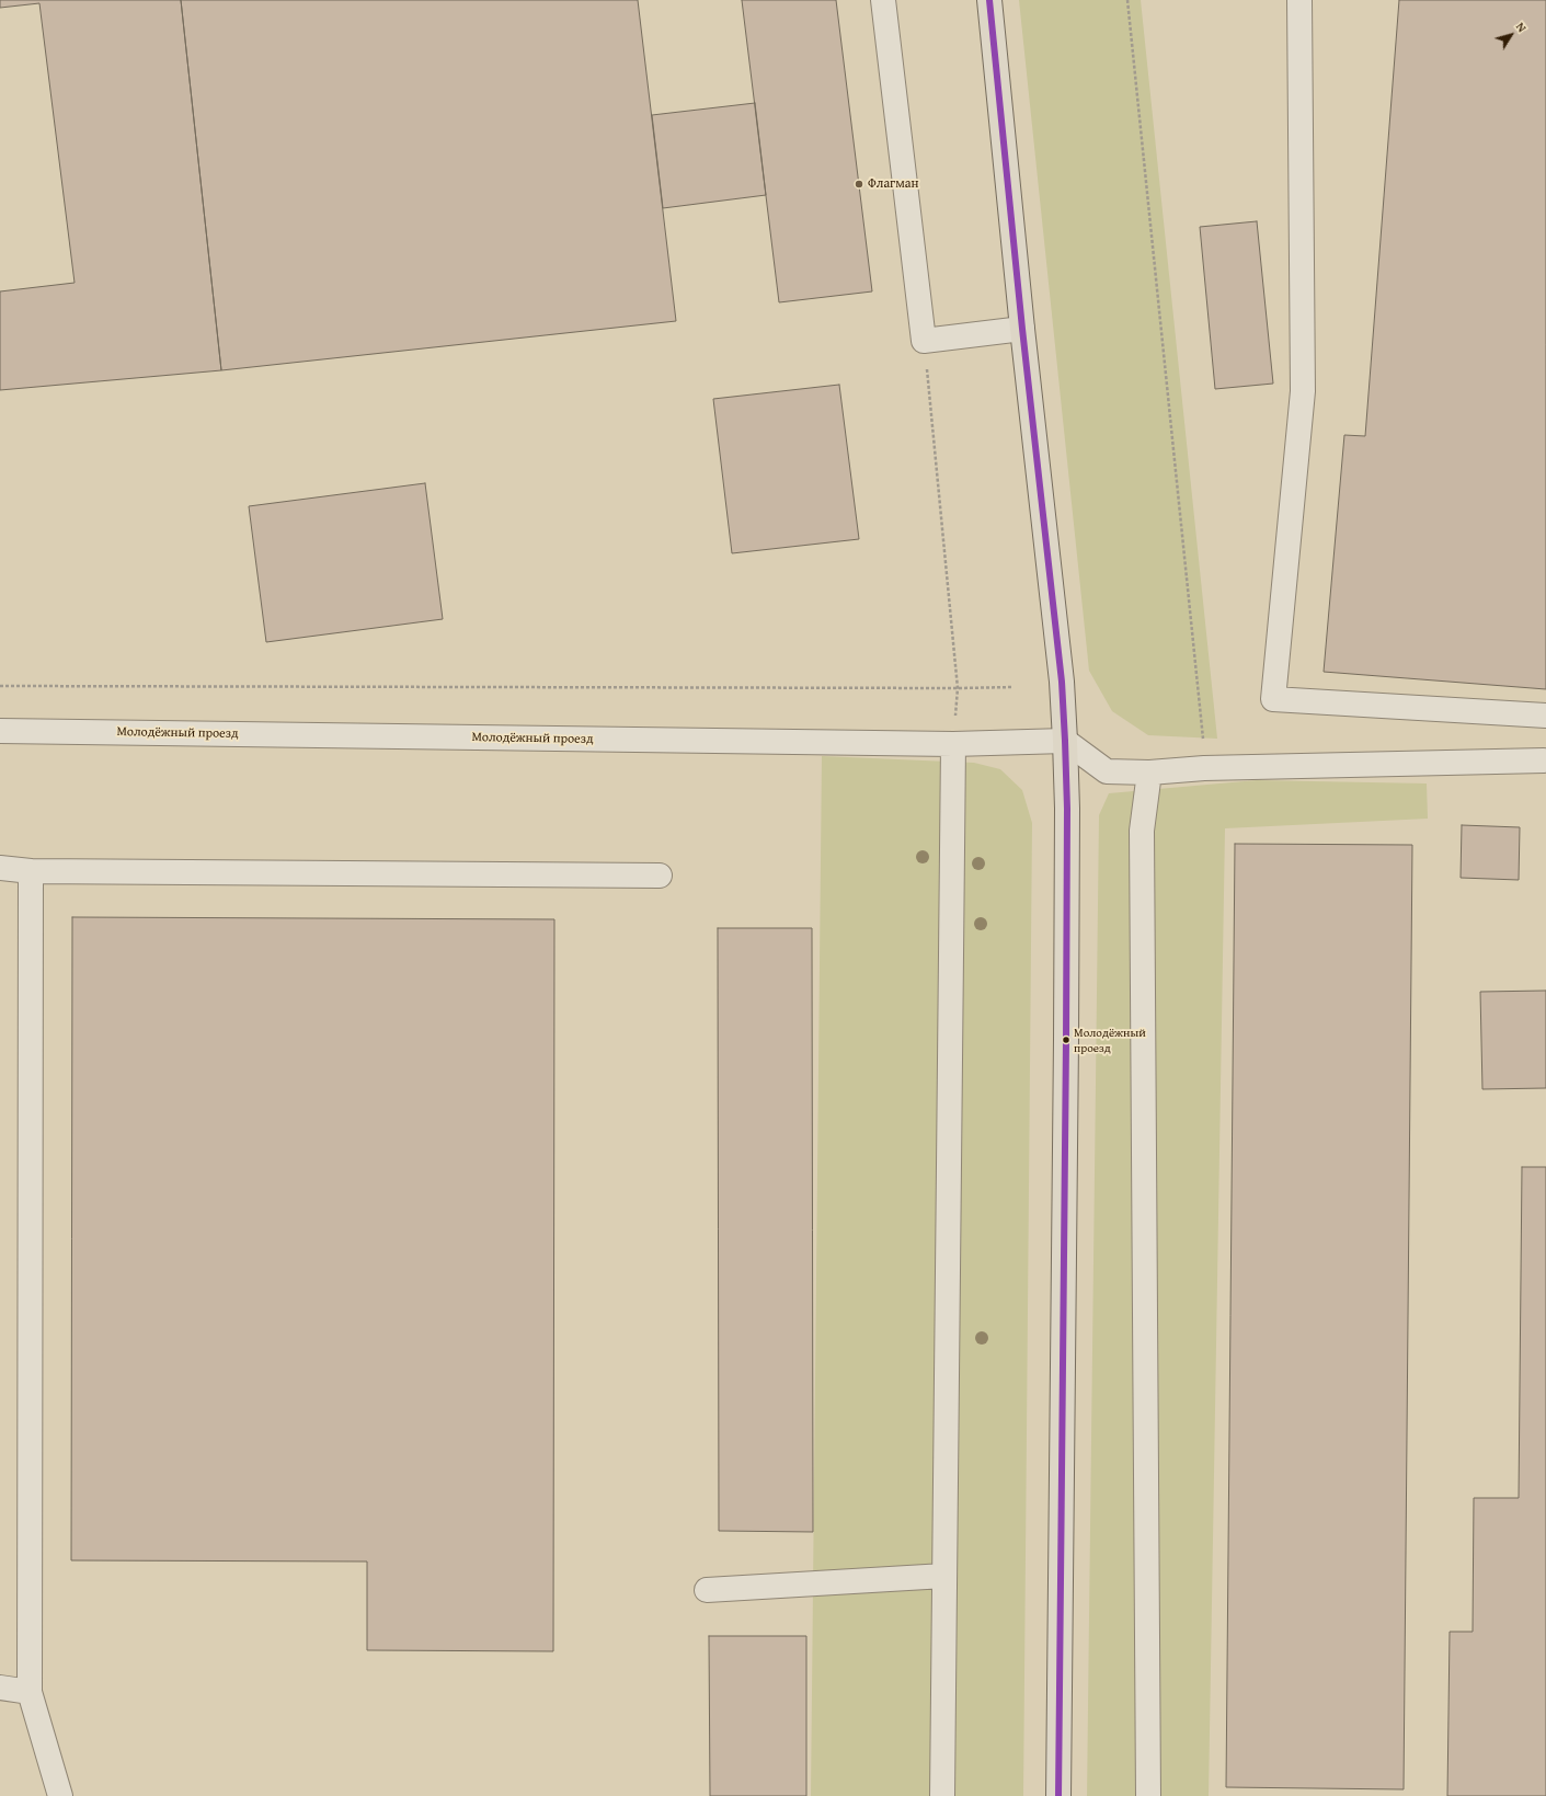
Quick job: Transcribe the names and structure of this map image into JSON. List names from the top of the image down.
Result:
{
  "streets": {
    "street": ["Молодёжный проезд"]
  },
  "places": ["Флагман", "Молодёжный проезд"],
  "north": "top right"
}
